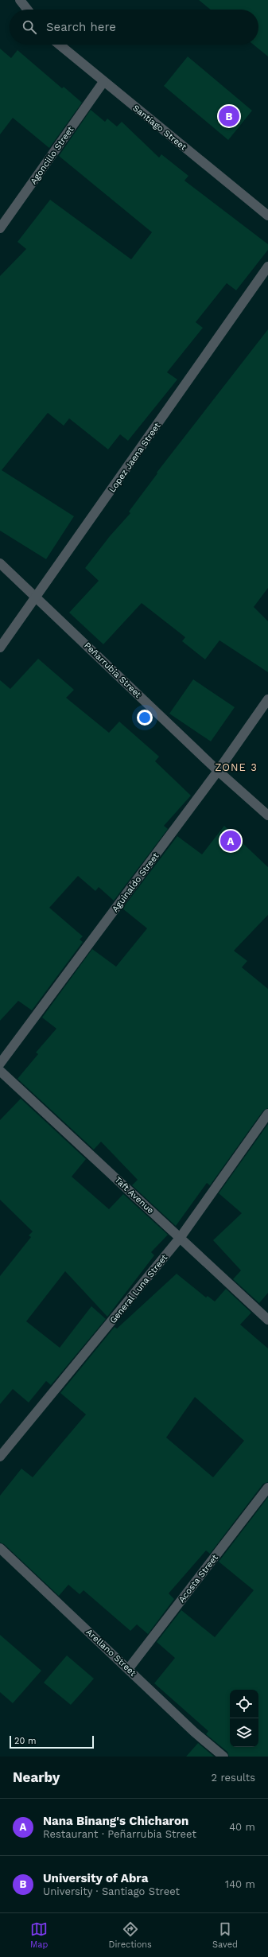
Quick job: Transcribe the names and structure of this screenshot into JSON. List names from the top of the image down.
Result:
{
  "streets": {
    "street": [
      "Santiago Street",
      "Agoncillo Street",
      "Lopez Jaena Street",
      "Peñarrubia Street",
      "Aguinaldo Street",
      "Taft Avenue",
      "General Luna Street",
      "Acosta Street",
      "Arellano Street"
    ]
  },
  "crossings": [
    ["Santiago Street", "Agoncillo Street"],
    ["Lopez Jaena Street", "Peñarrubia Street"],
    ["Peñarrubia Street", "Aguinaldo Street"],
    ["Taft Avenue", "General Luna Street"],
    ["Acosta Street", "Arellano Street"]
  ],
  "districts": ["ZONE 3"],
  "scale_bar": "20 m",
  "page": {
    "search": "Search here",
    "pins": ["B", "A"],
    "scale": "20 m",
    "heading": ["Nearby", "2 results"],
    "list": [
      {
        "mark": "A",
        "name": "Nana Binang's Chicharon",
        "note": "Restaurant · Peñarrubia Street",
        "value": "40 m"
      },
      {
        "mark": "B",
        "name": "University of Abra",
        "note": "University · Santiago Street",
        "value": "140 m"
      }
    ],
    "nav": ["Map", "Directions", "Saved"]
  }
}
